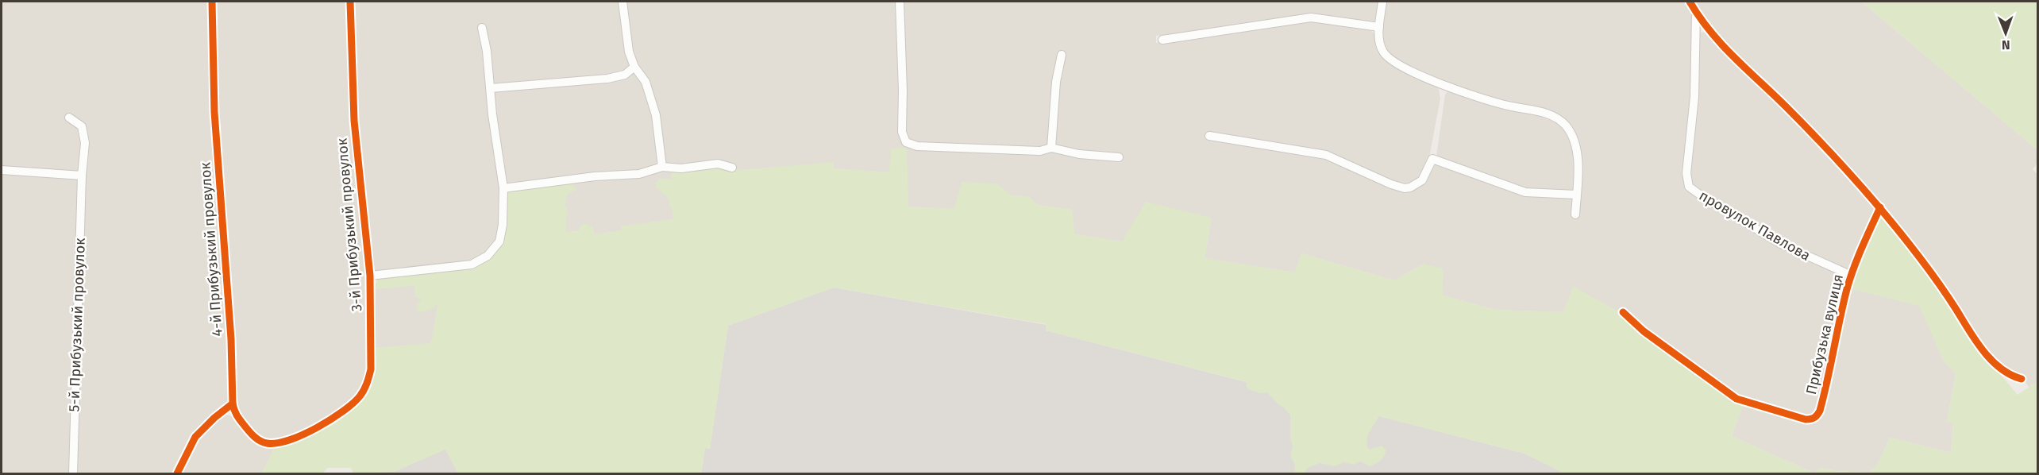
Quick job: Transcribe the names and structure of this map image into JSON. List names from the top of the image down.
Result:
{
  "streets": {
    "street": [
      "3-й Прибузький провулок",
      "провулок Павлова",
      "4-й Прибузький провулок",
      "5-й Прибузький провулок",
      "Прибузька вулиця"
    ]
  },
  "crossings": [
    ["3-й Прибузький провулок", "4-й Прибузький провулок"],
    ["провулок Павлова", "Прибузька вулиця"]
  ],
  "north": "bottom"
}
